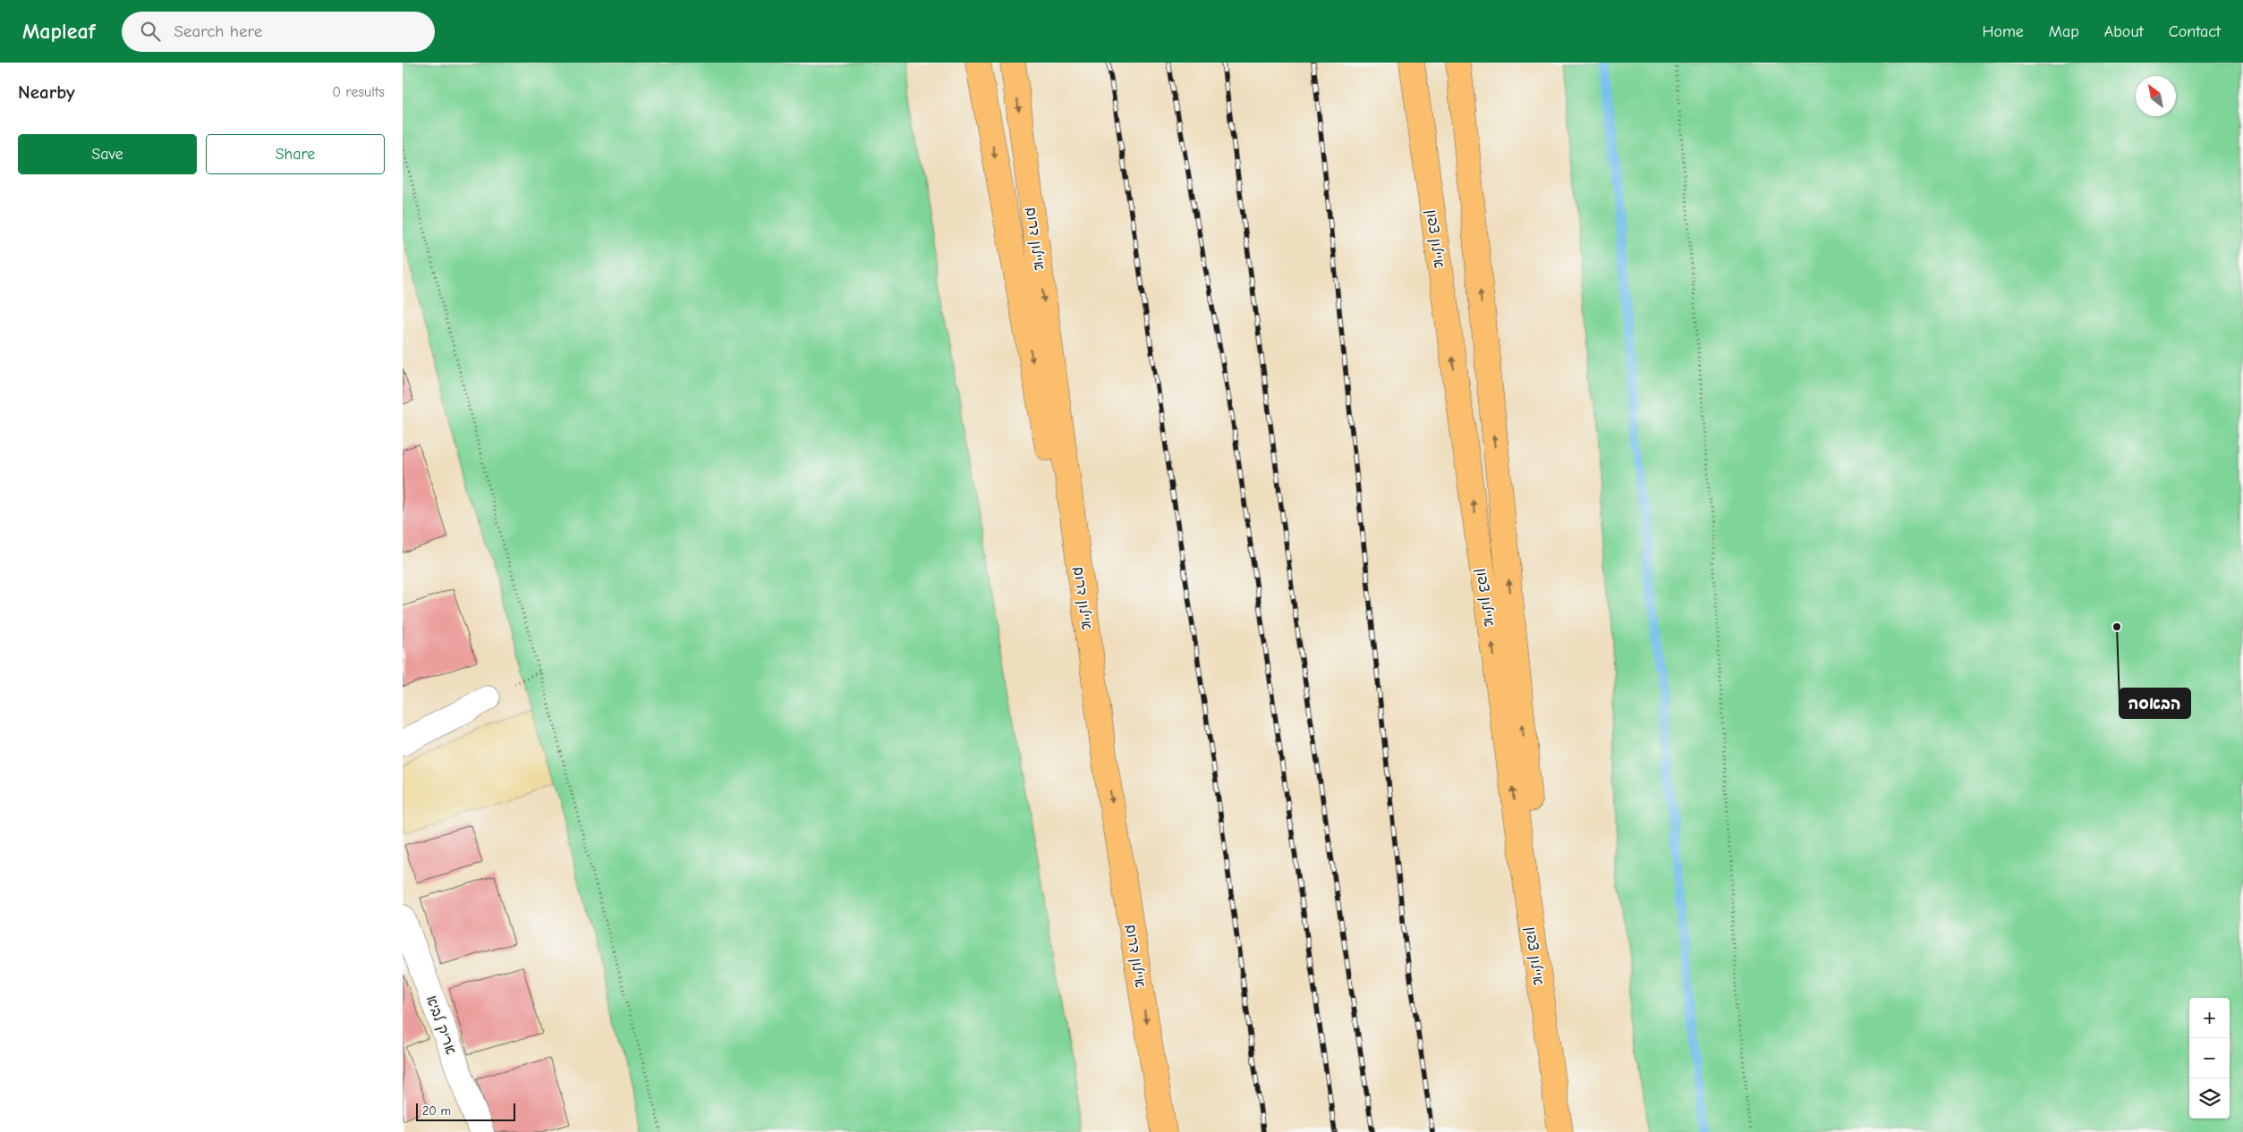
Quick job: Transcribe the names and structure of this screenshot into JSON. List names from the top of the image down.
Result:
{
  "streets": {
    "highway": ["איילון דרום", "איילון צפון"],
    "street": ["אריק לביא"]
  },
  "places": ["הבאסה"],
  "scale_bar": "20 m",
  "north": "top left",
  "page": {
    "header": "Mapleaf",
    "search": "Search here",
    "nav": [
      "Home",
      "Map",
      "About",
      "Contact"
    ],
    "heading": ["Nearby", "0 results"],
    "buttons": ["Save", "Share"],
    "map_buttons": ["+", "−"],
    "scale": "20 m"
  }
}
